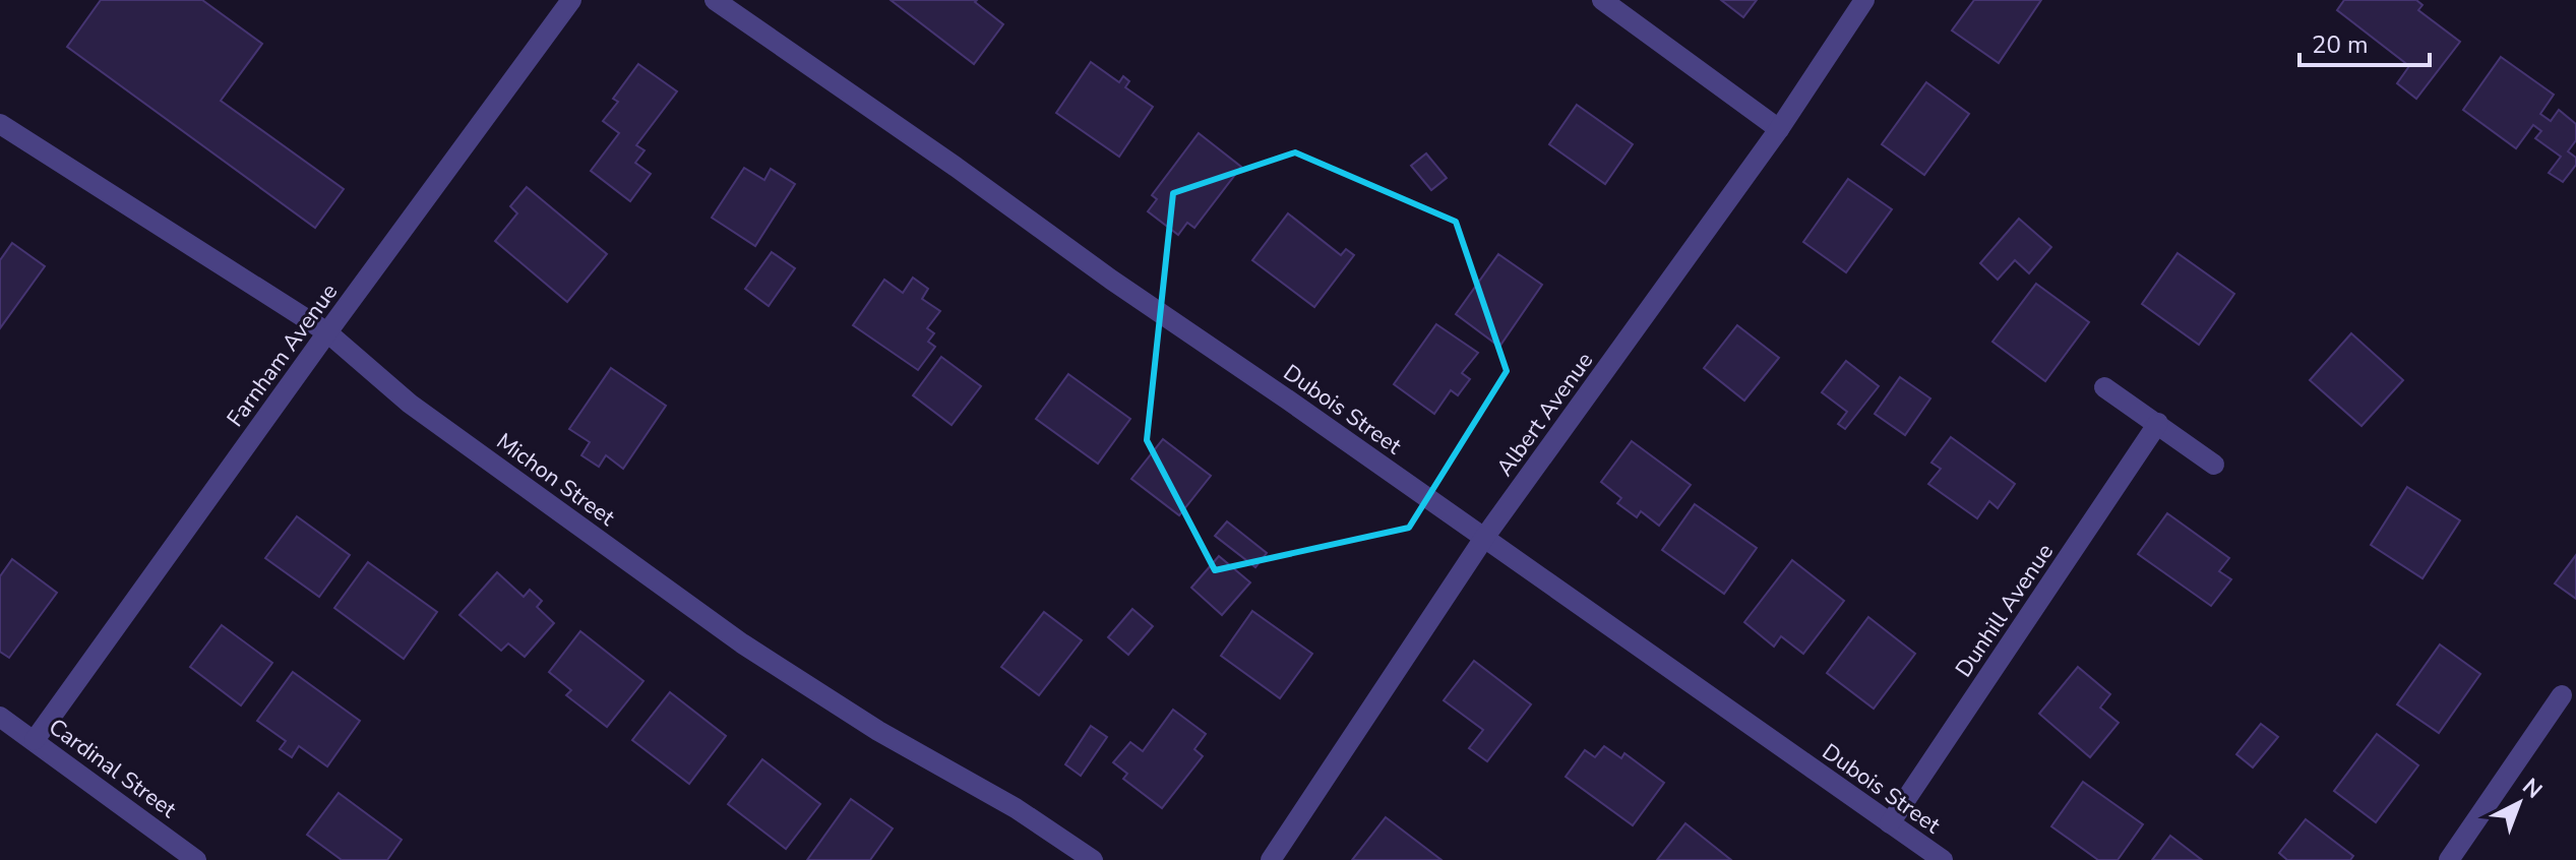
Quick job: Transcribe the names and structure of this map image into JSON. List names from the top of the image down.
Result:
{
  "streets": {
    "street": [
      "Farnham Avenue",
      "Dubois Street",
      "Albert Avenue",
      "Michon Street",
      "Dunhill Avenue",
      "Cardinal Street"
    ]
  },
  "crossings": [
    ["Farnham Avenue", "Michon Street"],
    ["Farnham Avenue", "Cardinal Street"],
    ["Dubois Street", "Albert Avenue"],
    ["Dubois Street", "Dunhill Avenue"]
  ],
  "scale_bar": "20 m",
  "north": "top right"
}
